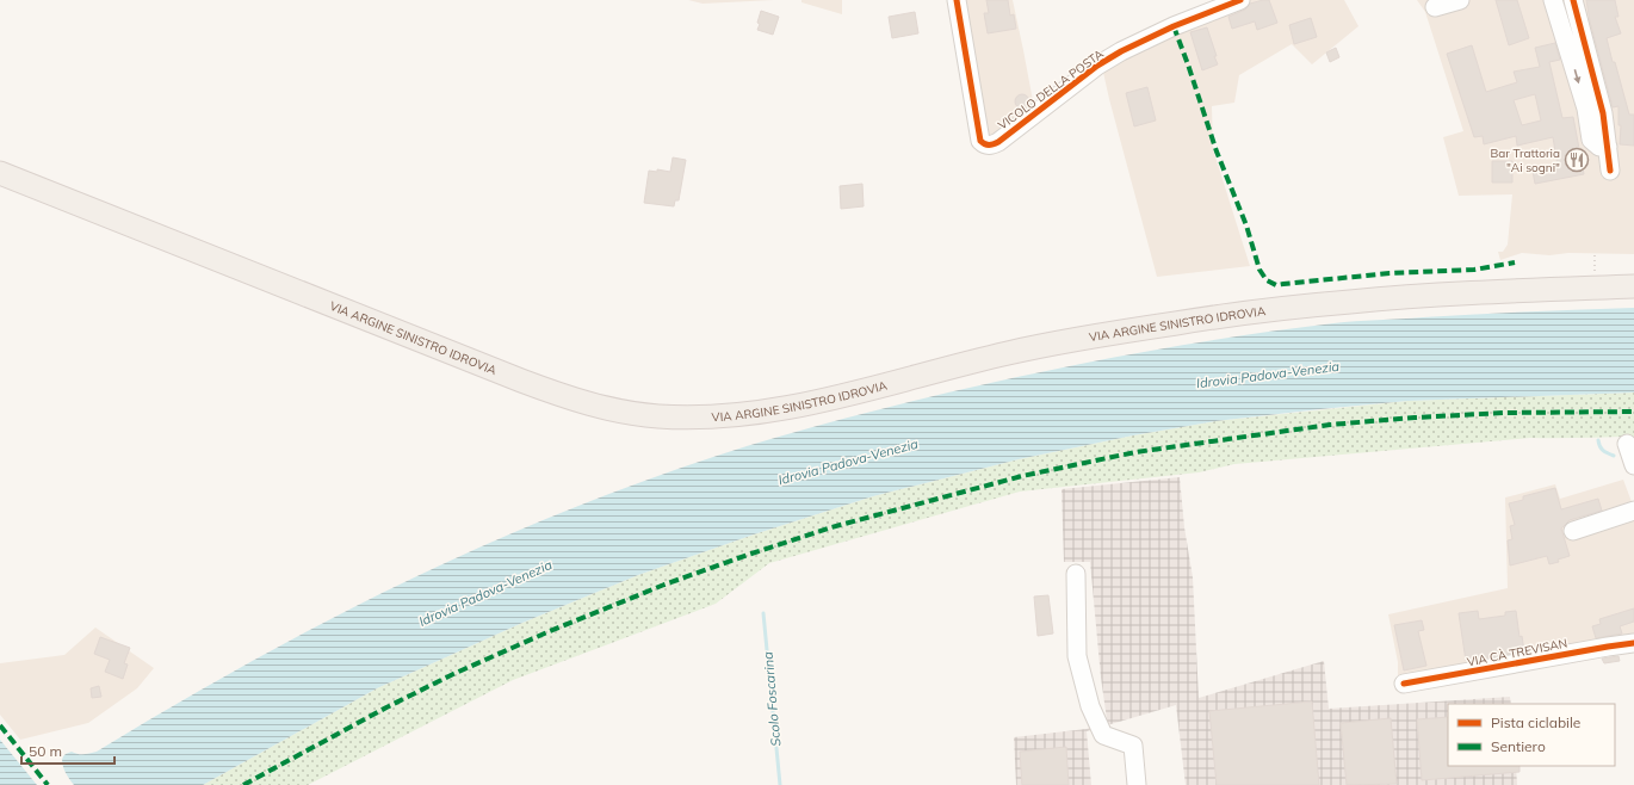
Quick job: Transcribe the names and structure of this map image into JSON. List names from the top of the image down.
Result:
{
  "streets": {
    "main road": ["VIA ARGINE SINISTRO IDROVIA"],
    "street": ["VICOLO DELLA POSTA", "VIA CÀ TREVISAN"]
  },
  "water": ["Idrovia Padova-Venezia", "Scolo Foscarina"],
  "places": {
    "restaurant": ["Bar Trattoria \"Ai sogni\""]
  },
  "legend": ["Pista ciclabile", "Sentiero"],
  "scale_bar": "50 m"
}
